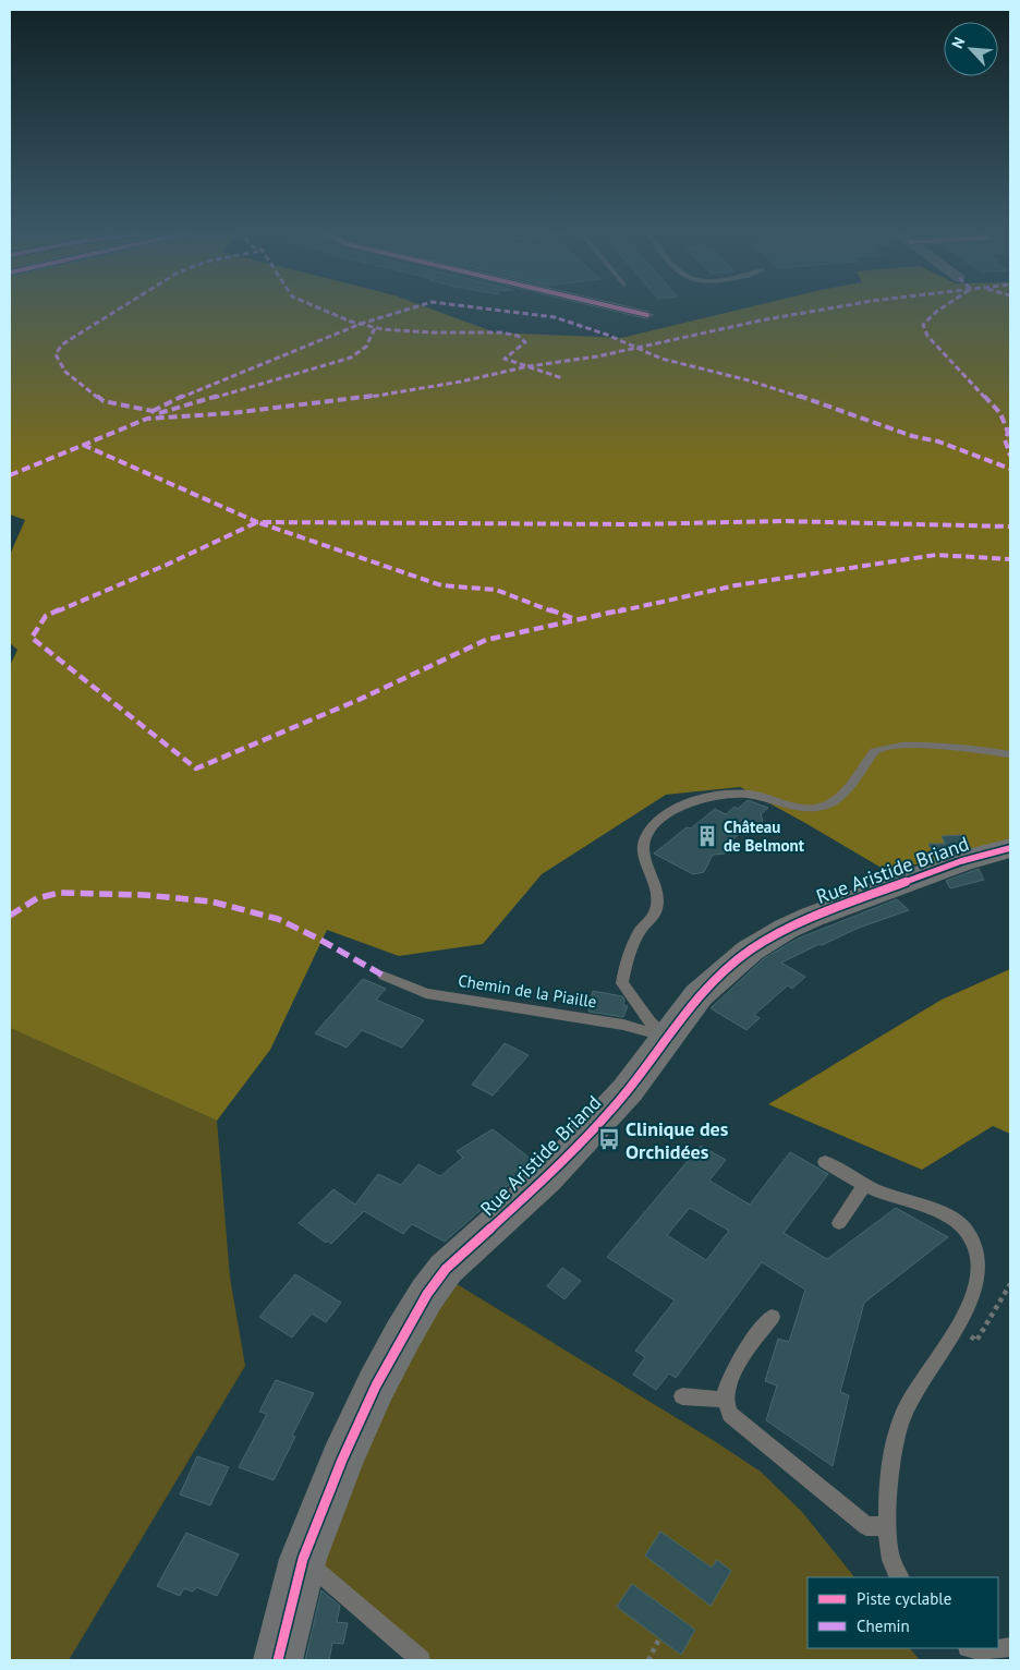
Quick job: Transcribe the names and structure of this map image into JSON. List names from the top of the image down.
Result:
{
  "streets": {
    "street": ["Rue Aristide Briand"],
    "lane": ["Chemin de la Piaille"]
  },
  "crossings": [
    ["Rue Aristide Briand", "Chemin de la Piaille"]
  ],
  "places": {
    "building": ["Château de Belmont"],
    "bus stop": ["Clinique des Orchidées"]
  },
  "legend": ["Piste cyclable", "Chemin"],
  "north": "top left"
}
